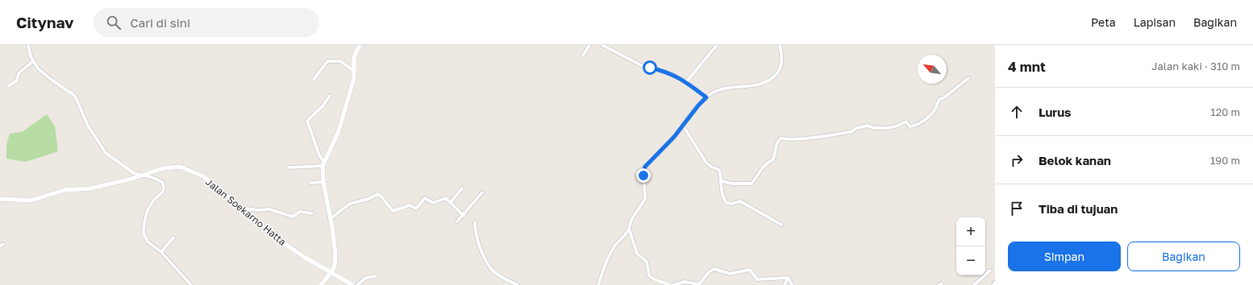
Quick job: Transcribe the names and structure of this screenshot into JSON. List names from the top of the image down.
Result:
{
  "streets": {
    "street": ["Jalan Soekarno Hatta"]
  },
  "north": "top left",
  "page": {
    "header": "Citynav",
    "search": "Cari di sini",
    "nav": ["Peta", "Lapisan", "Bagikan"],
    "heading": ["4 mnt", "Jalan kaki · 310 m"],
    "list": [
      ["Lurus", "120 m"],
      ["Belok kanan", "190 m"],
      "Tiba di tujuan"
    ],
    "map_buttons": ["+", "−"],
    "buttons": ["Simpan", "Bagikan"]
  }
}
